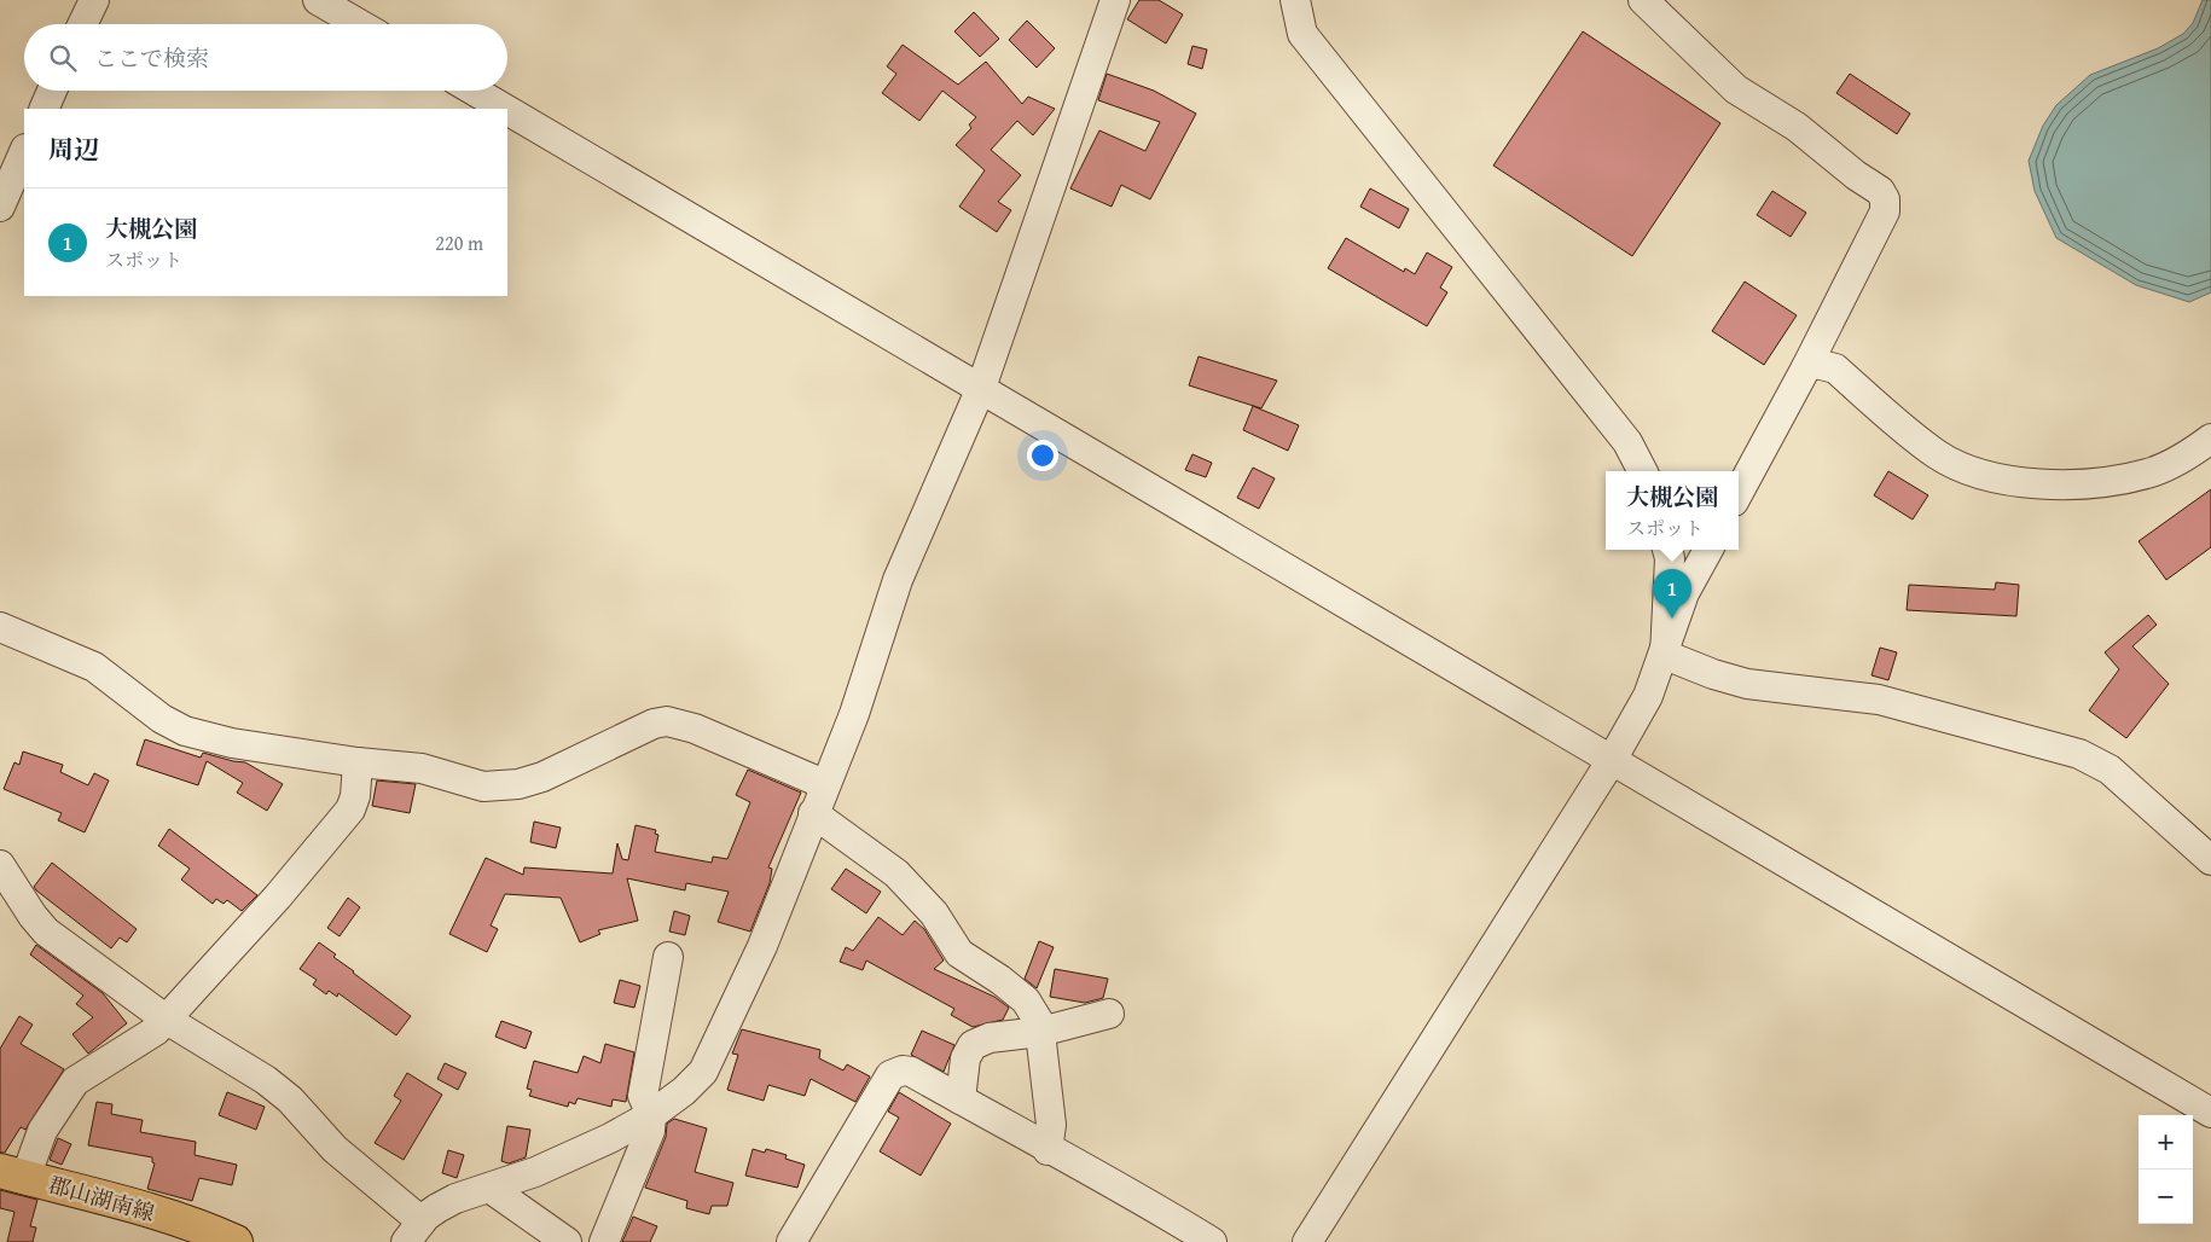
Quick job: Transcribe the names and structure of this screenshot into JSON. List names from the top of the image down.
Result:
{
  "streets": {
    "main road": ["郡山湖南線"]
  },
  "page": {
    "search": "ここで検索",
    "heading": "周辺",
    "list": [
      {
        "mark": "1",
        "name": "大槻公園",
        "note": "スポット",
        "value": "220 m"
      }
    ],
    "popup": ["大槻公園", "スポット"],
    "pins": "1",
    "map_buttons": ["+", "−"]
  }
}
